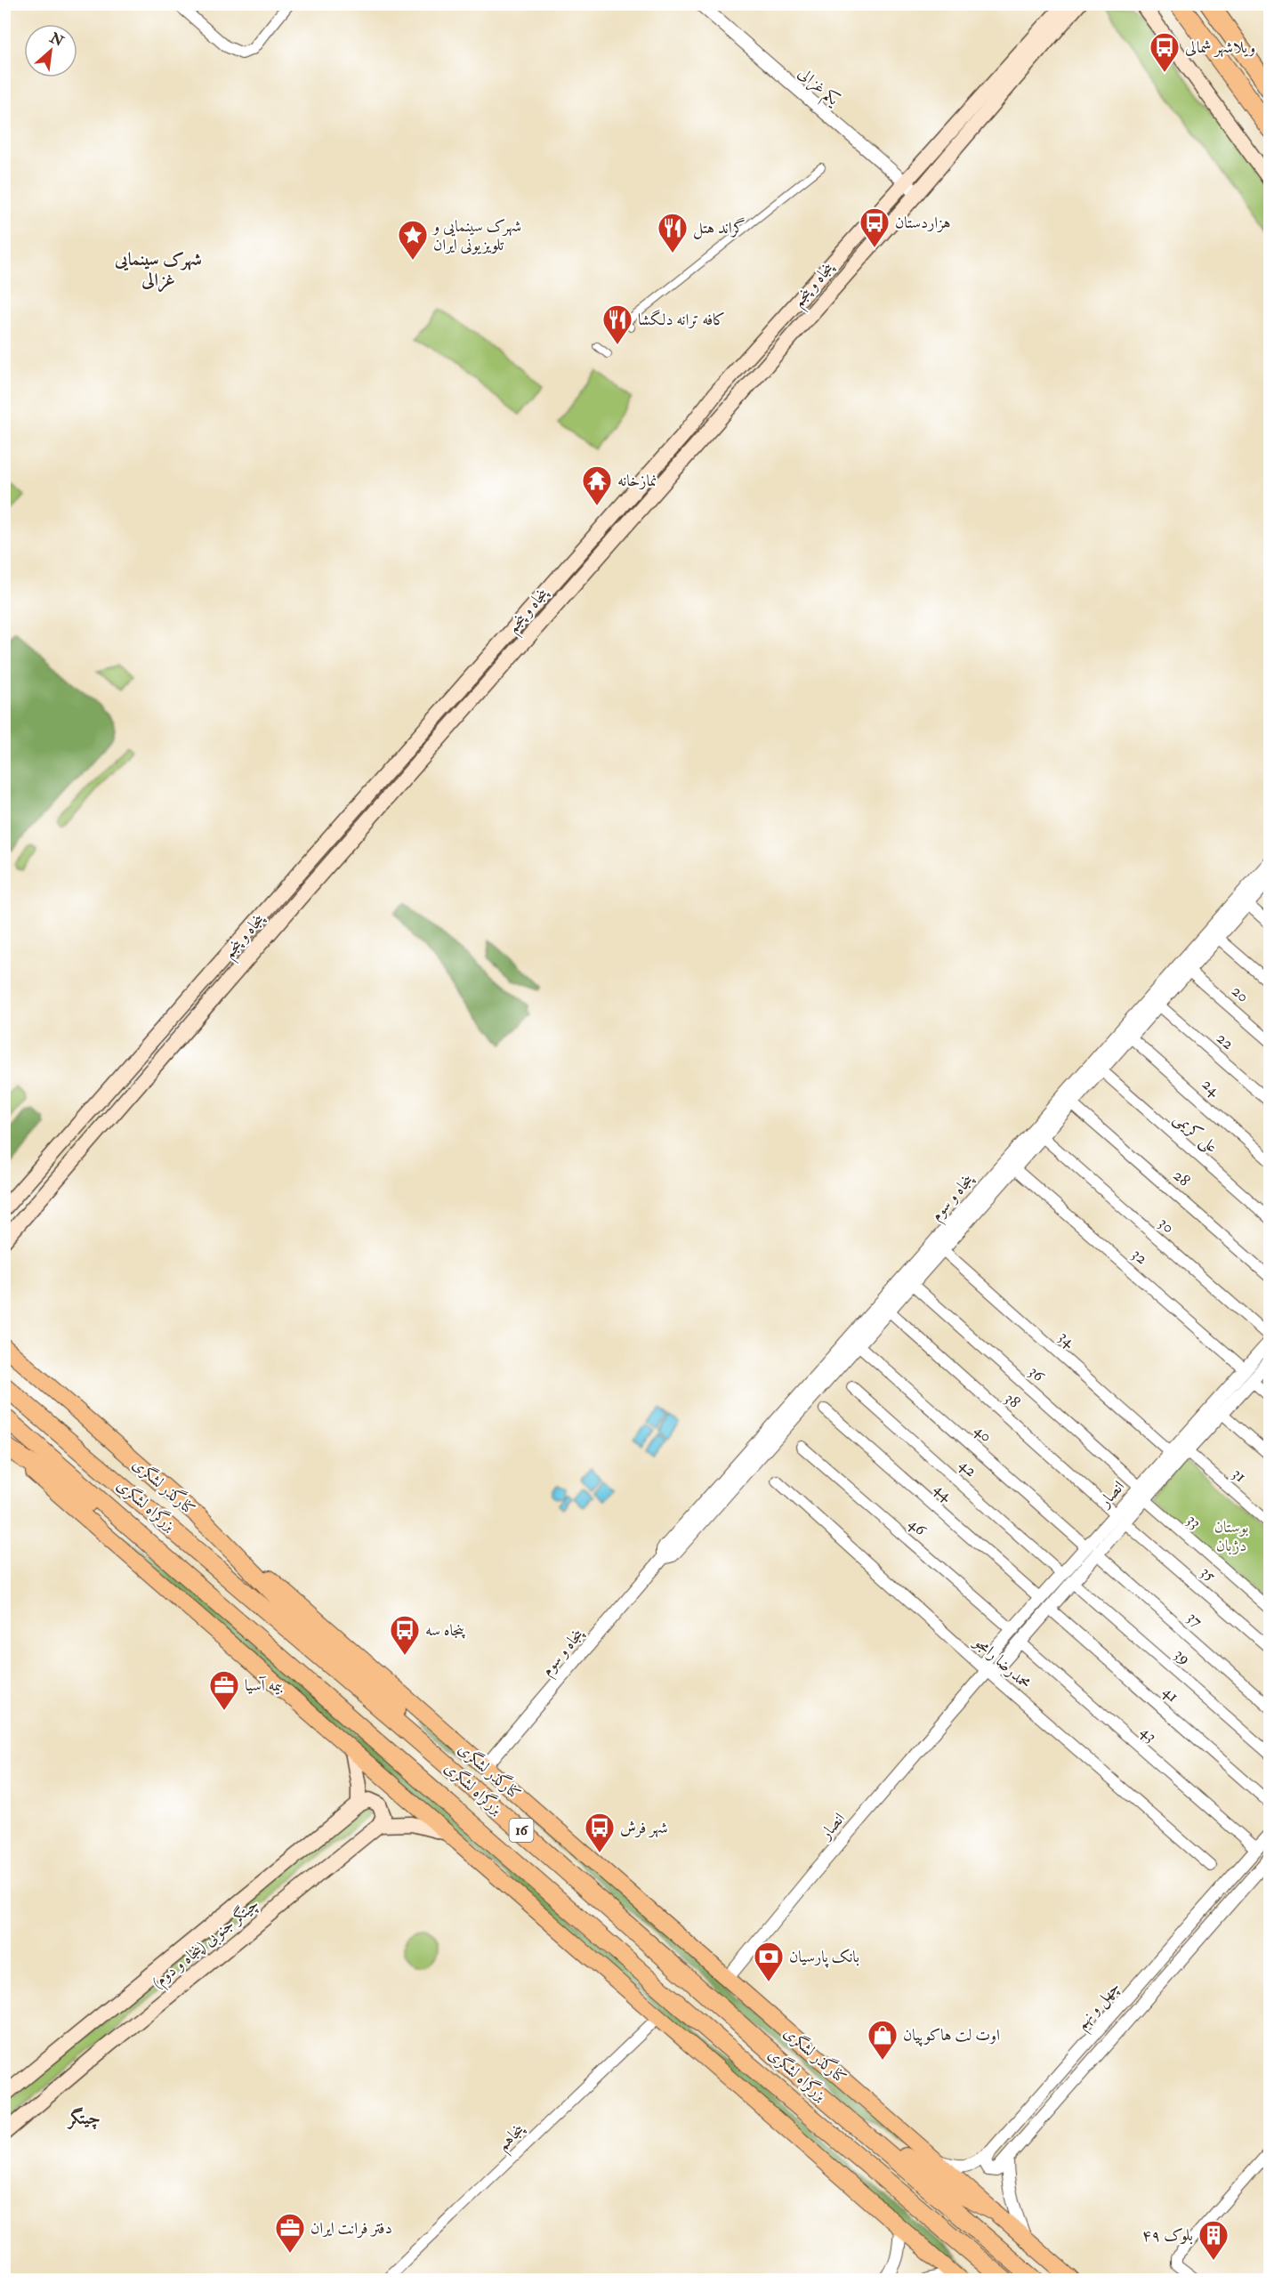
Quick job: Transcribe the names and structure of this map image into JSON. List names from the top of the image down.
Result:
{
  "streets": {
    "highway": ["بزرگراه لشگری", "16"],
    "main road": ["پنجاه و پنجم", "کنارگذر لشگری", "چیتگر جنوبی (پنجاه و دوم)"],
    "street": [
      "یکم غزالی",
      "20",
      "22",
      "24",
      "علی کریمی",
      "28",
      "پنجاه و سوم",
      "30",
      "32",
      "34",
      "36",
      "38",
      "40",
      "42",
      "31",
      "44",
      "انصار",
      "33",
      "46",
      "35",
      "37",
      "39",
      "محمدرضا رامجو",
      "41",
      "43",
      "چهل و نهم",
      "پنجاهم"
    ]
  },
  "crossings": [
    ["یکم غزالی", "پنجاه و پنجم"],
    ["20", "پنجاه و سوم"],
    ["22", "پنجاه و سوم"],
    ["24", "پنجاه و سوم"],
    ["علی کریمی", "پنجاه و سوم"],
    ["28", "پنجاه و سوم"],
    ["پنجاه و سوم", "30"],
    ["پنجاه و سوم", "32"],
    ["پنجاه و سوم", "34"],
    ["پنجاه و سوم", "36"],
    ["پنجاه و سوم", "38"],
    ["پنجاه و سوم", "40"],
    ["پنجاه و سوم", "کنارگذر لشگری"],
    ["30", "انصار"],
    ["32", "انصار"],
    ["34", "31"],
    ["34", "انصار"],
    ["36", "انصار"],
    ["38", "انصار"],
    ["40", "انصار"],
    ["42", "انصار"],
    ["31", "انصار"],
    ["کنارگذر لشگری", "انصار"],
    ["کنارگذر لشگری", "چهل و نهم"],
    ["44", "انصار"],
    ["انصار", "33"],
    ["انصار", "46"],
    ["انصار", "35"],
    ["انصار", "37"],
    ["انصار", "39"],
    ["انصار", "محمدرضا رامجو"],
    ["انصار", "41"],
    ["انصار", "43"],
    ["43", "چهل و نهم"]
  ],
  "districts": ["شهرک سینمایی غزالی", "چیتگر"],
  "parks": ["بوستان دژبان"],
  "places": {
    "bus stop": [
      "ویلاشهر شمالی",
      "هزاردستان",
      "پنجاه سه",
      "شهر فرش"
    ],
    "restaurant": ["گراند هتل", "کافه ترانه دلگشا"],
    "place": ["شهرک سینمایی و تلویزیونی ایران"],
    "temple": ["نمازخانه"],
    "office": ["بیمه آسیا", "دفتر فرانت ایران"],
    "bank": ["بانک پارسیان"],
    "shop": ["اوت لت هاکوپیان"],
    "building": ["بلوک ۴۹"]
  },
  "north": "top right"
}
